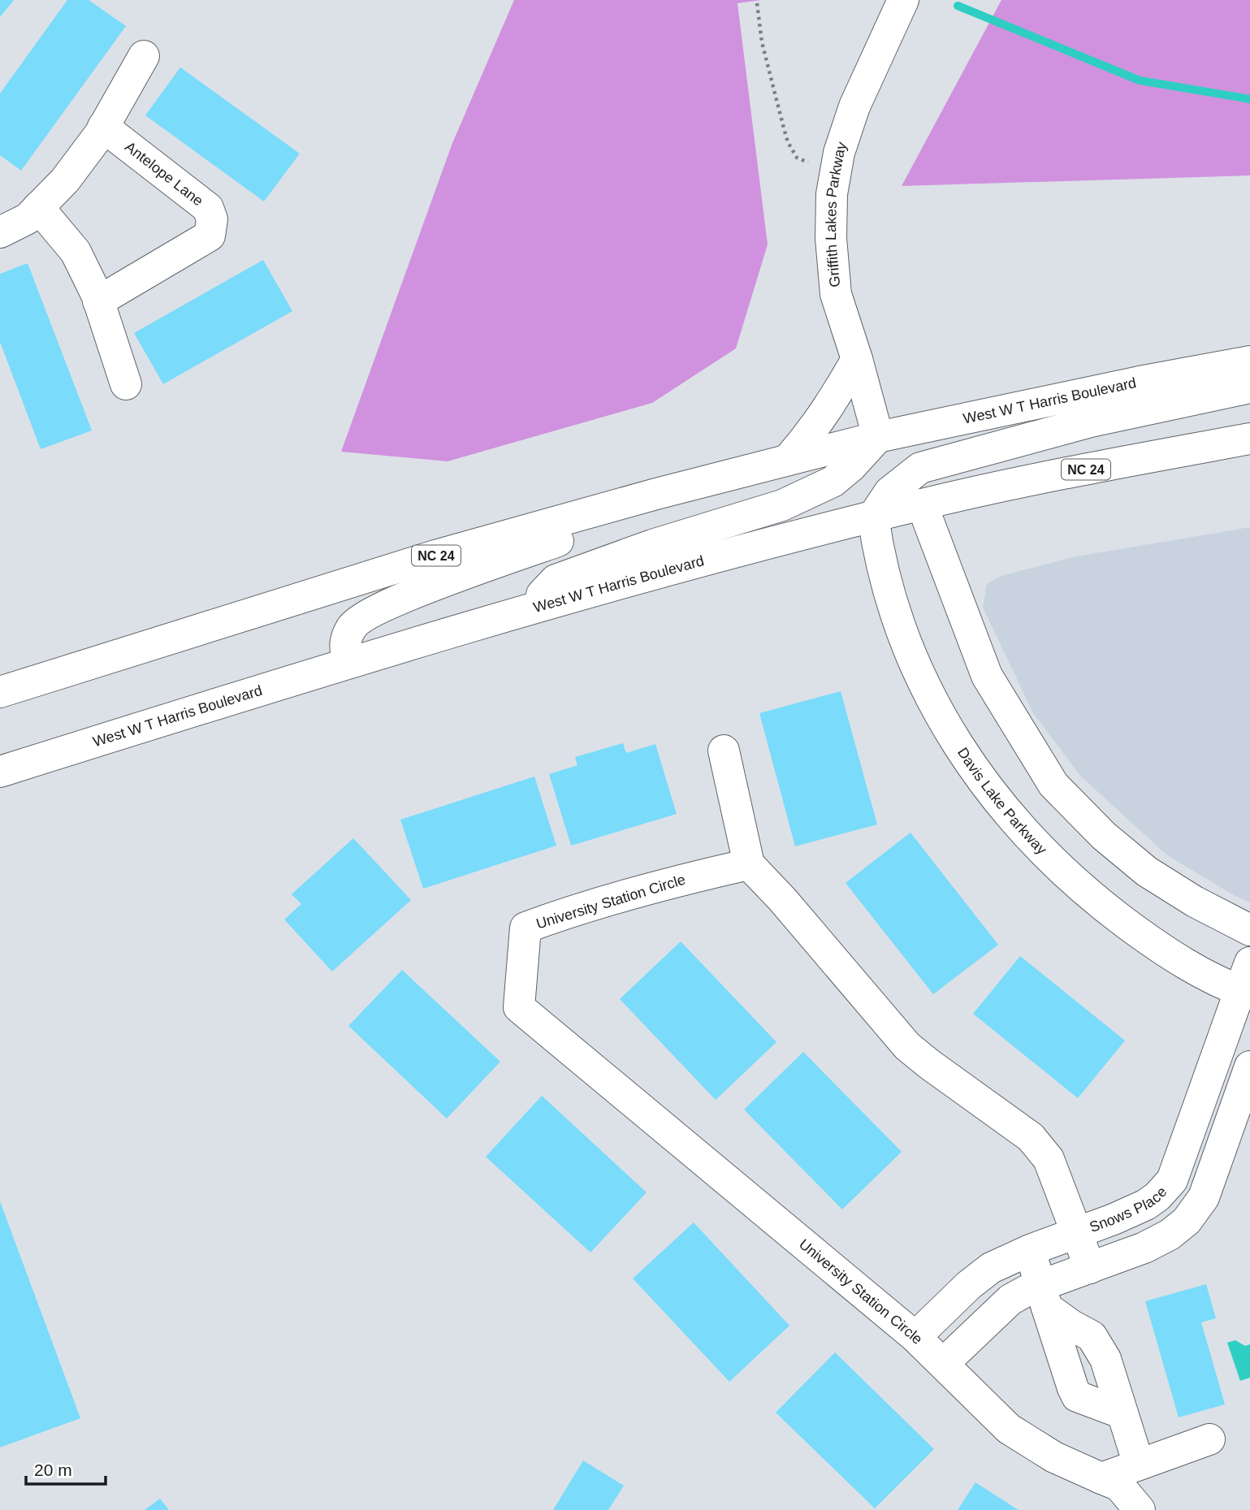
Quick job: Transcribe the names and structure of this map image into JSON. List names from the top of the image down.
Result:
{
  "streets": {
    "street": [
      "Antelope Lane",
      "Griffith Lakes Parkway",
      "West W T Harris Boulevard",
      "NC 24",
      "Davis Lake Parkway",
      "University Station Circle",
      "Snows Place"
    ]
  },
  "crossings": [
    ["Griffith Lakes Parkway", "West W T Harris Boulevard"],
    ["West W T Harris Boulevard", "Davis Lake Parkway"],
    ["Davis Lake Parkway", "Snows Place"],
    ["University Station Circle", "Snows Place"]
  ],
  "scale_bar": "20 m"
}
